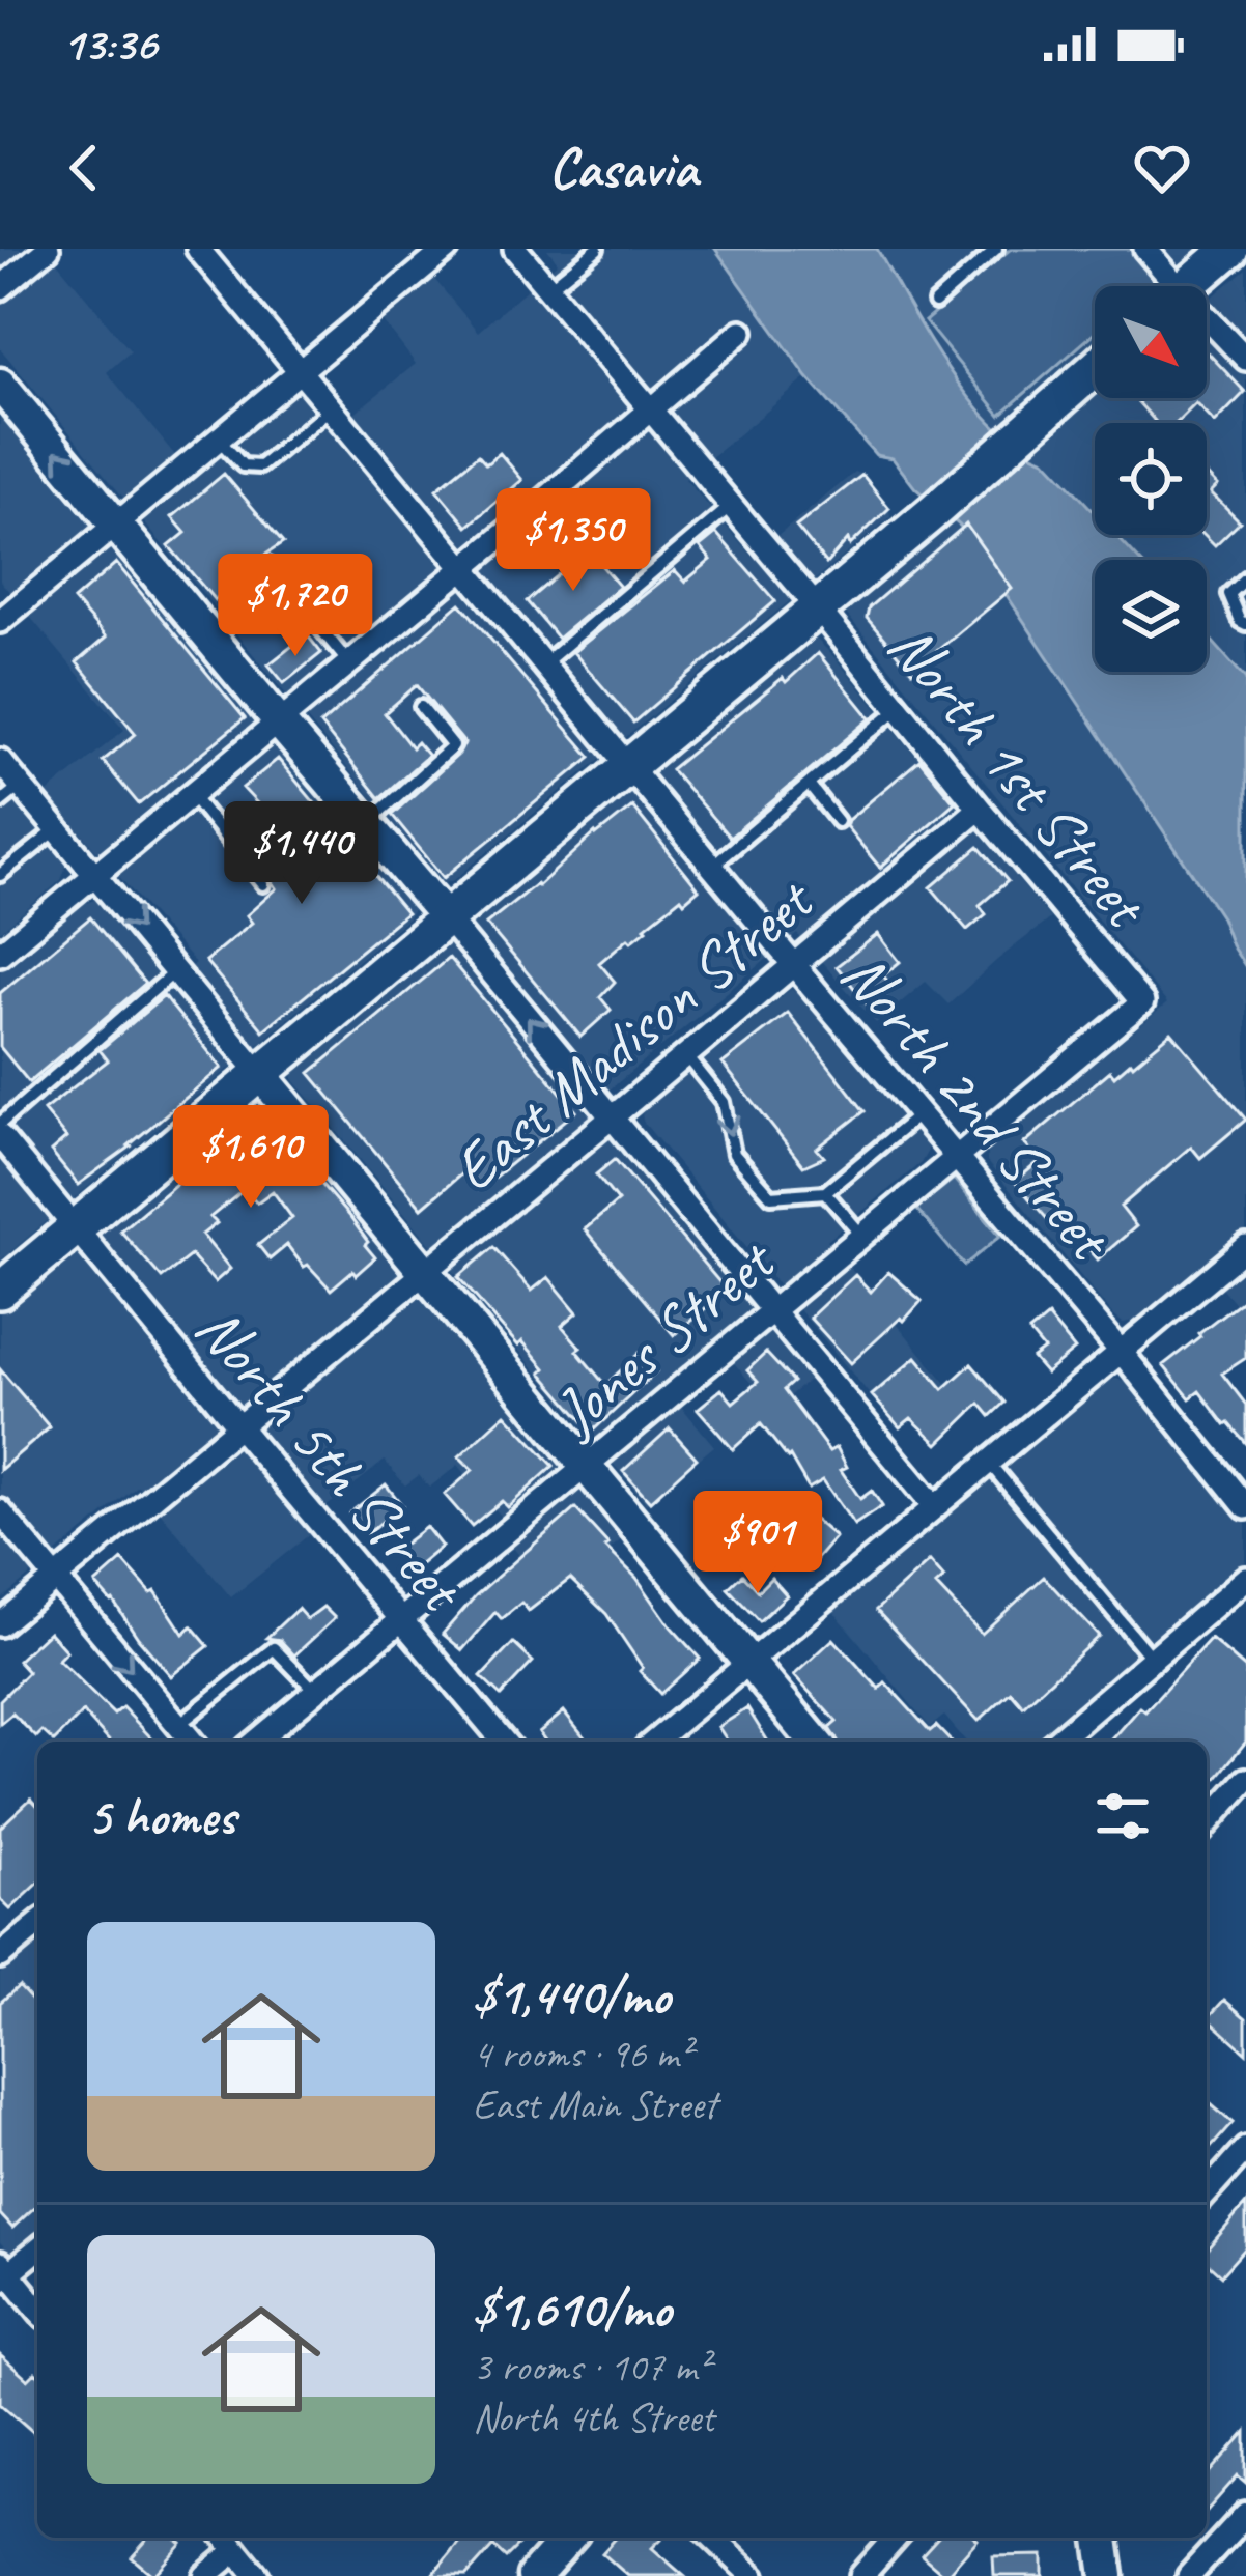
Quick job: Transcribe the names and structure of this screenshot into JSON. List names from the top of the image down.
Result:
{
  "streets": {
    "street": [
      "North 1st Street",
      "East Madison Street",
      "North 2nd Street",
      "Jones Street",
      "North 5th Street"
    ]
  },
  "crossings": [
    ["North 1st Street", "East Madison Street"],
    ["North 1st Street", "Jones Street"],
    ["East Madison Street", "North 2nd Street"],
    ["East Madison Street", "North 5th Street"],
    ["North 2nd Street", "Jones Street"],
    ["Jones Street", "North 5th Street"]
  ],
  "north": "bottom right",
  "page": {
    "status": "13:36",
    "header": "Casavia",
    "price": [
      "$1,350",
      "$1,720",
      "$1,440",
      "$1,610",
      "$901"
    ],
    "heading": "5 homes",
    "list": [
      {
        "name": "$1,440/mo",
        "note": "4 rooms · 96 m² · East Main Street"
      },
      {
        "name": "$1,610/mo",
        "note": "3 rooms · 107 m² · North 4th Street"
      }
    ]
  }
}
